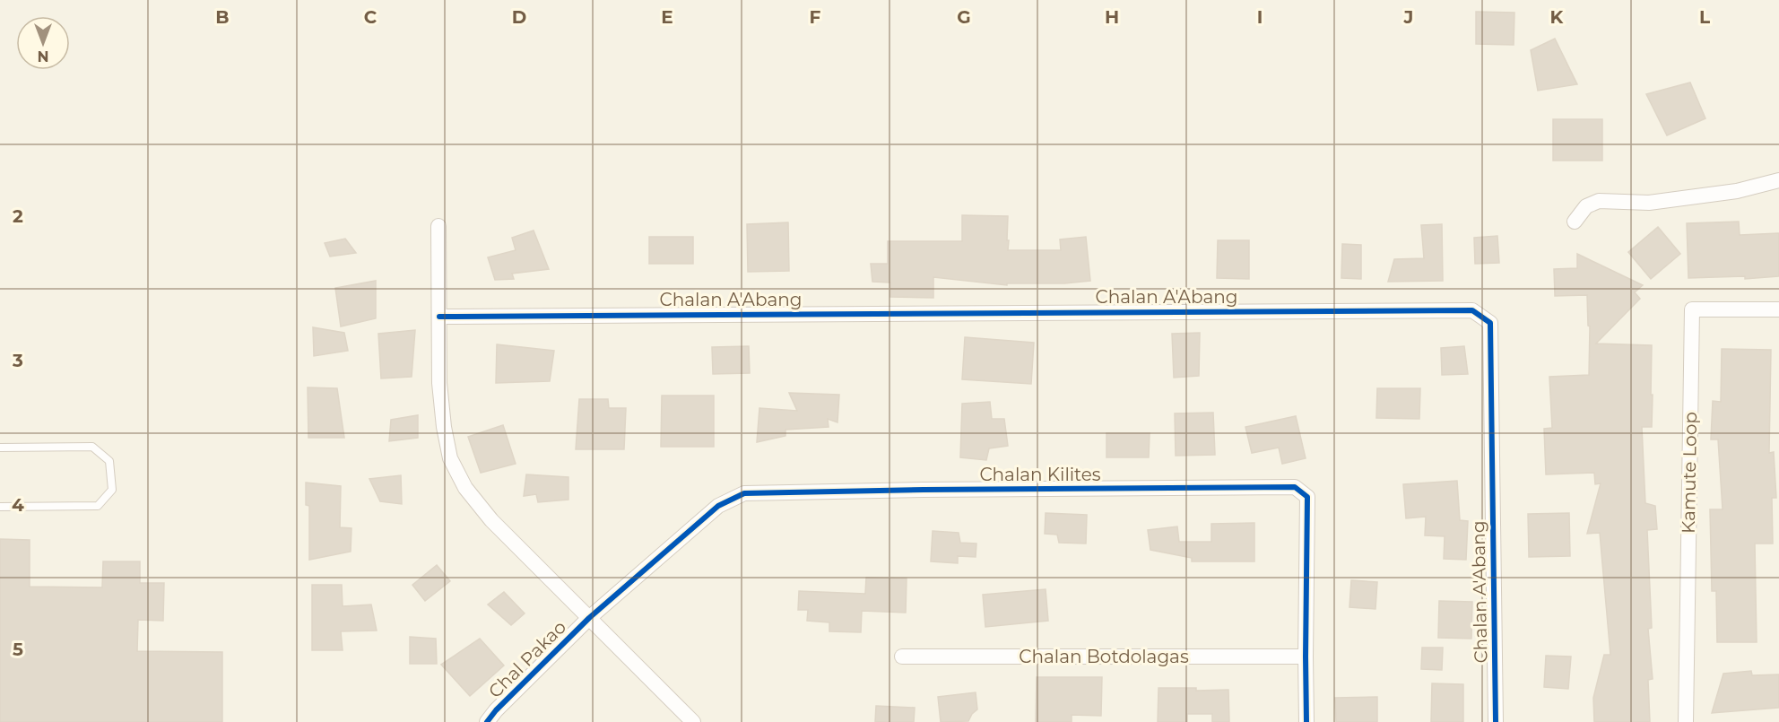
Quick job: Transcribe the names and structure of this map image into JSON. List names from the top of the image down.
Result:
{
  "streets": {
    "street": [
      "Chalan A'Abang",
      "Kamute Loop",
      "Chalan Kilites",
      "Chalan Botdolagas",
      "Chal Pakao"
    ]
  },
  "crossings": [
    ["Chalan Kilites", "Chalan Botdolagas"],
    ["Chalan Kilites", "Chal Pakao"]
  ],
  "north": "bottom",
  "grid": {
    "columns": [
      "B",
      "C",
      "D",
      "E",
      "F",
      "G",
      "H",
      "I",
      "J",
      "K",
      "L"
    ],
    "rows": [
      "2",
      "3",
      "4",
      "5"
    ]
  }
}
